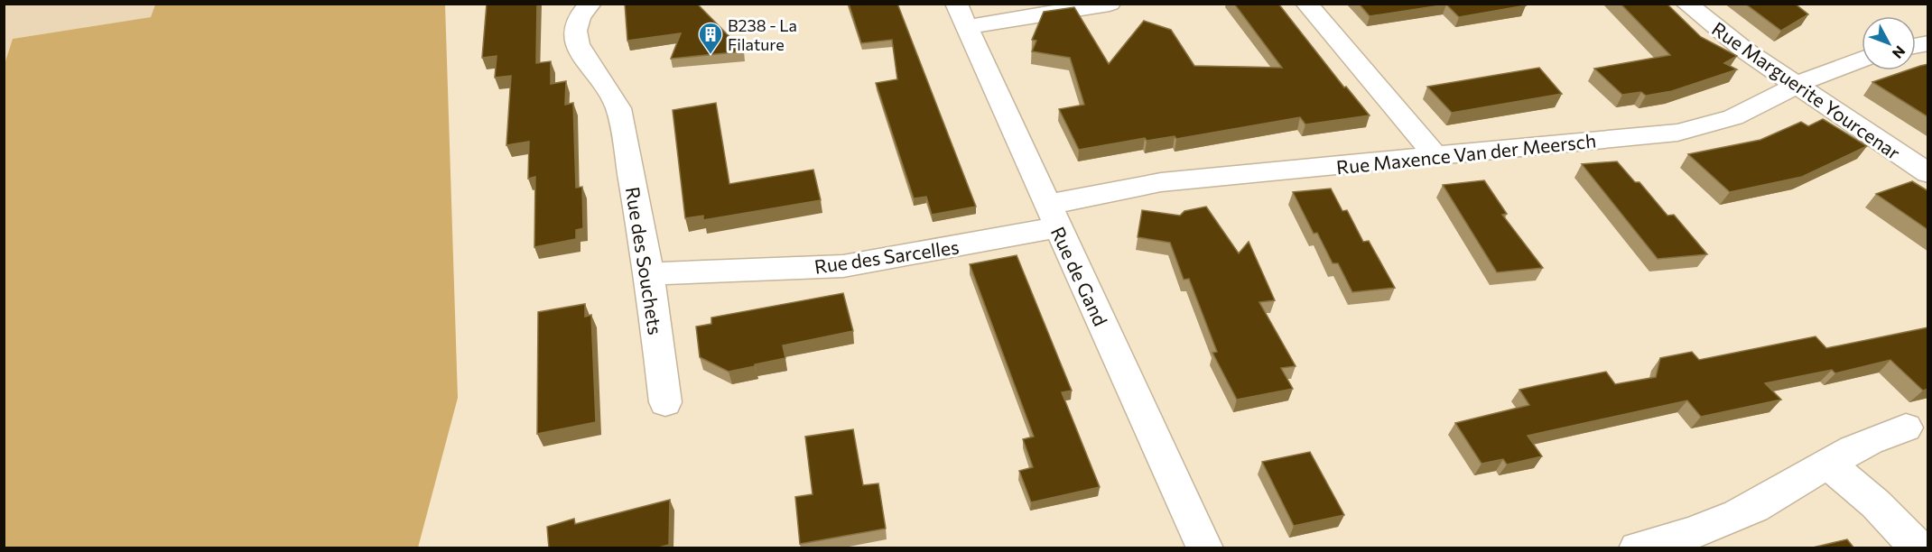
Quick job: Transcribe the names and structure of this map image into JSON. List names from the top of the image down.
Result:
{
  "streets": {
    "street": [
      "Rue Marguerite Yourcenar",
      "Rue Maxence Van der Meersch",
      "Rue des Sarcelles",
      "Rue des Souchets",
      "Rue de Gand"
    ]
  },
  "crossings": [
    ["Rue Marguerite Yourcenar", "Rue Maxence Van der Meersch"],
    ["Rue Maxence Van der Meersch", "Rue des Sarcelles"],
    ["Rue Maxence Van der Meersch", "Rue de Gand"],
    ["Rue des Sarcelles", "Rue des Souchets"],
    ["Rue des Sarcelles", "Rue de Gand"]
  ],
  "places": {
    "building": ["B238 - La Filature"]
  },
  "north": "bottom right"
}
